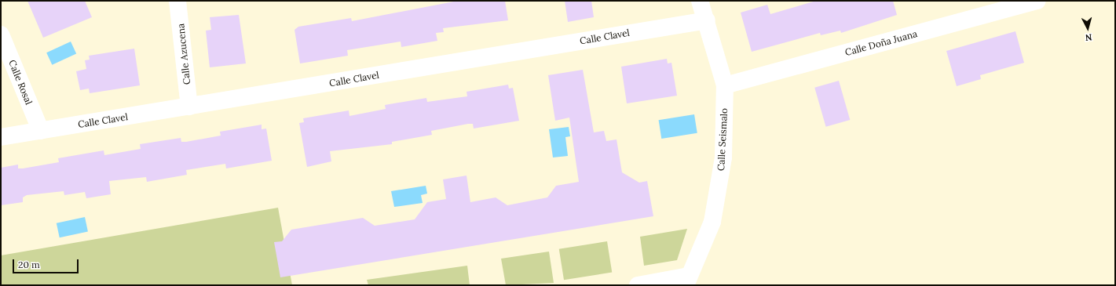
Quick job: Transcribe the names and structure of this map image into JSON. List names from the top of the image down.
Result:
{
  "streets": {
    "street": [
      "Calle Clavel",
      "Calle Doña Juana",
      "Calle Azucena",
      "Calle Rosal",
      "Calle Seismalo"
    ]
  },
  "crossings": [
    ["Calle Clavel", "Calle Azucena"],
    ["Calle Clavel", "Calle Rosal"],
    ["Calle Clavel", "Calle Seismalo"],
    ["Calle Doña Juana", "Calle Seismalo"]
  ],
  "scale_bar": "20 m",
  "north": "bottom"
}
